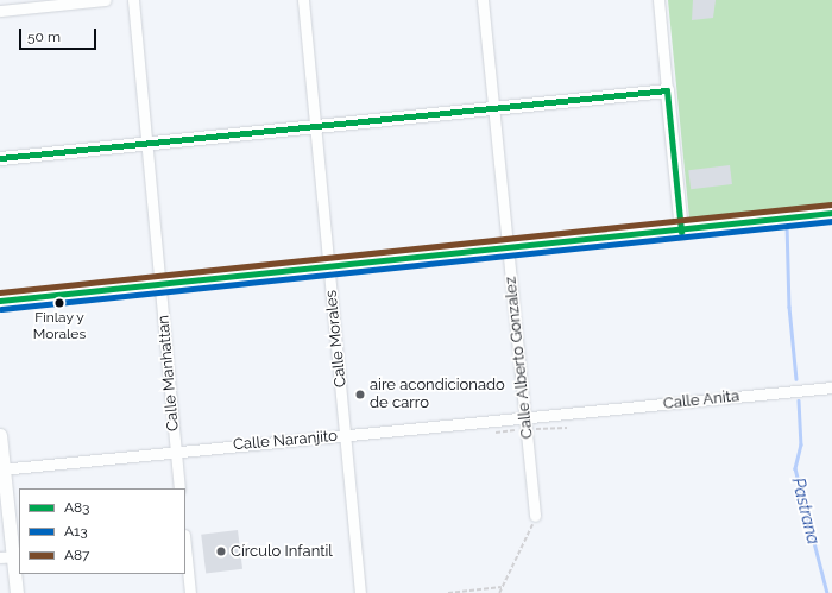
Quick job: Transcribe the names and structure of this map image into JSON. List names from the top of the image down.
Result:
{
  "streets": {
    "street": [
      "Calle Morales",
      "Calle Alberto Gonzalez",
      "Calle Manhattan",
      "Calle Anita",
      "Calle Naranjito"
    ]
  },
  "crossings": [
    ["Calle Morales", "Calle Naranjito"],
    ["Calle Alberto Gonzalez", "Calle Naranjito"],
    ["Calle Manhattan", "Calle Naranjito"],
    ["Calle Anita", "Calle Naranjito"]
  ],
  "water": ["Pastrana"],
  "places": ["Finlay y Morales", "aire acondicionado de carro", "Círculo Infantil"],
  "lines": ["transit line A83", "transit line A87", "transit line A13"],
  "legend": ["A83", "A13", "A87"],
  "scale_bar": "50 m"
}
